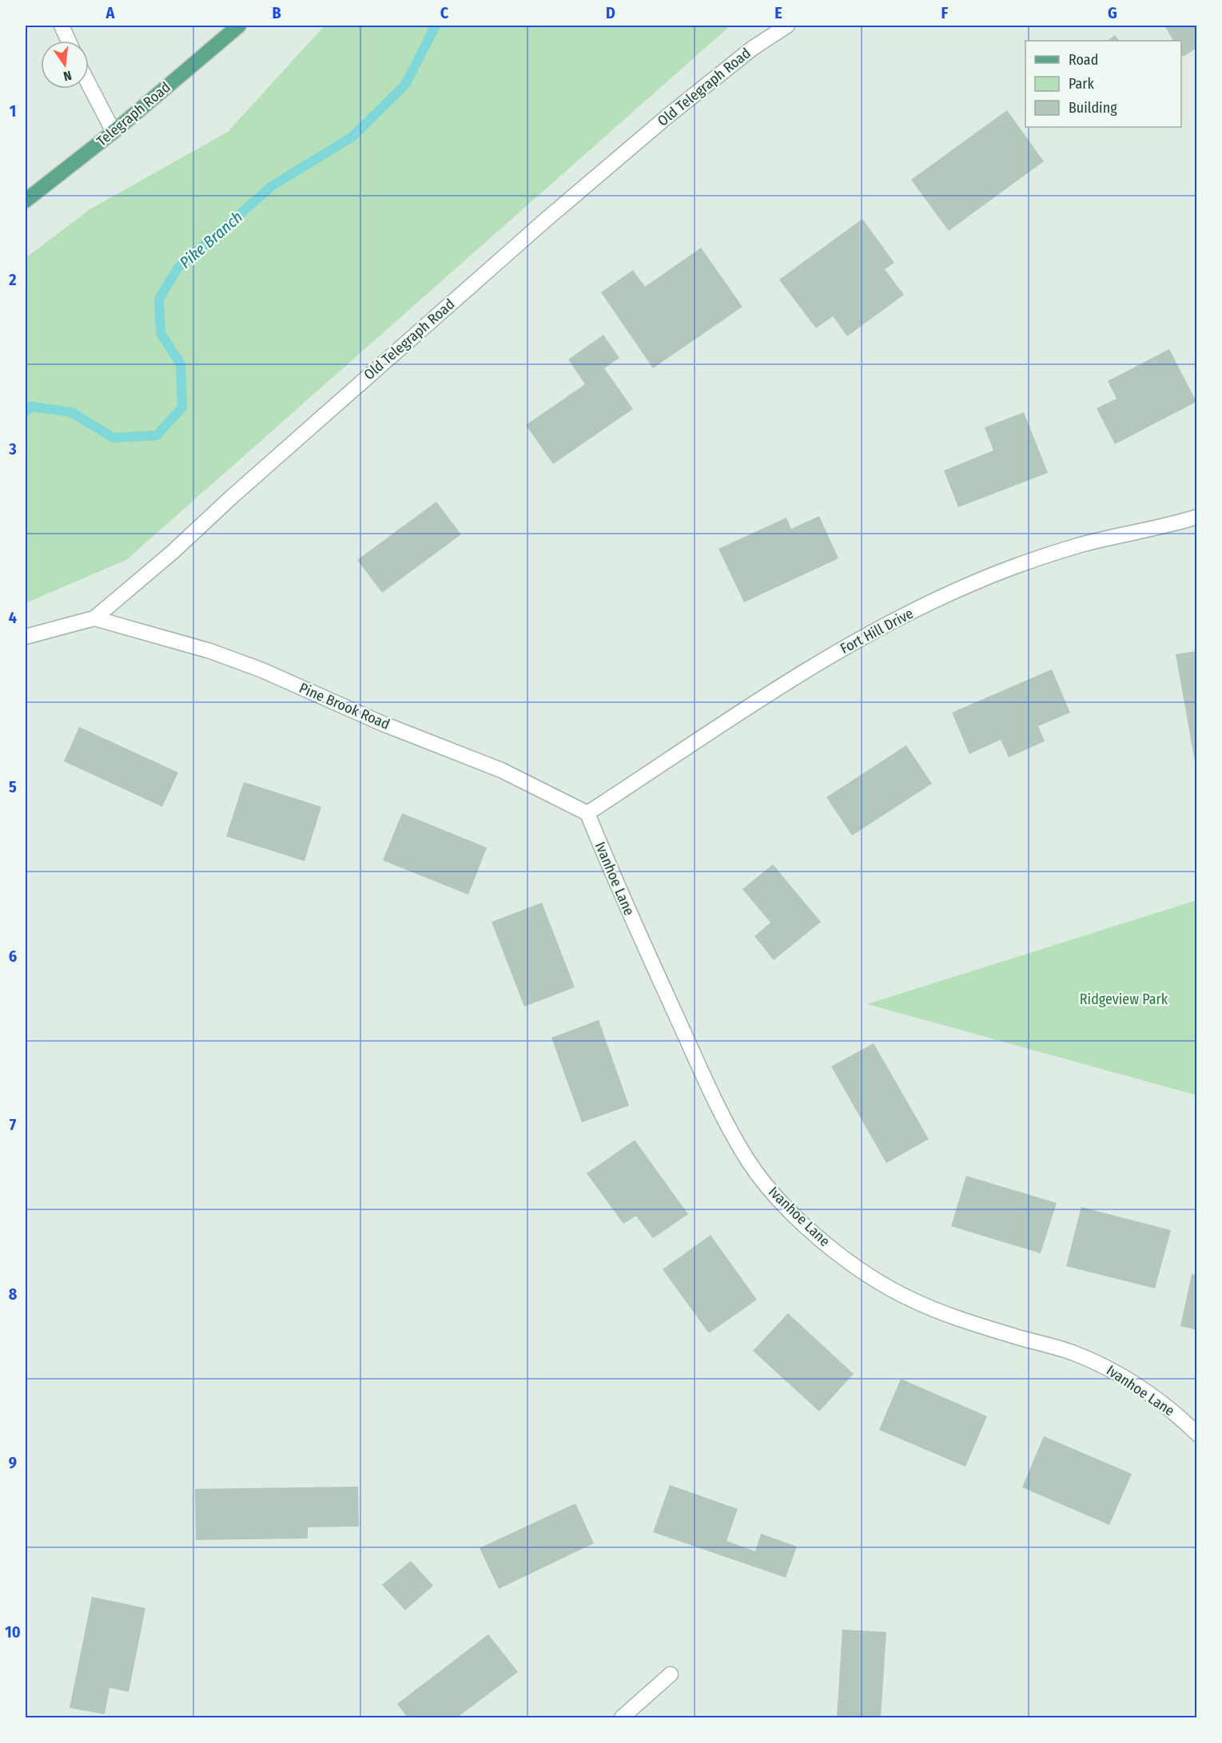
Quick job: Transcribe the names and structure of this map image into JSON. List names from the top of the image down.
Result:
{
  "streets": {
    "main road": ["Telegraph Road"],
    "street": [
      "Old Telegraph Road",
      "Fort Hill Drive",
      "Pine Brook Road",
      "Ivanhoe Lane"
    ]
  },
  "crossings": [
    ["Old Telegraph Road", "Pine Brook Road"],
    ["Fort Hill Drive", "Pine Brook Road"],
    ["Fort Hill Drive", "Ivanhoe Lane"],
    ["Pine Brook Road", "Ivanhoe Lane"]
  ],
  "water": ["Pike Branch"],
  "parks": ["Ridgeview Park"],
  "legend": ["Road", "Park", "Building"],
  "north": "bottom",
  "grid": {
    "columns": [
      "A",
      "B",
      "C",
      "D",
      "E",
      "F",
      "G"
    ],
    "rows": [
      "1",
      "2",
      "3",
      "4",
      "5",
      "6",
      "7",
      "8",
      "9",
      "10"
    ]
  }
}
